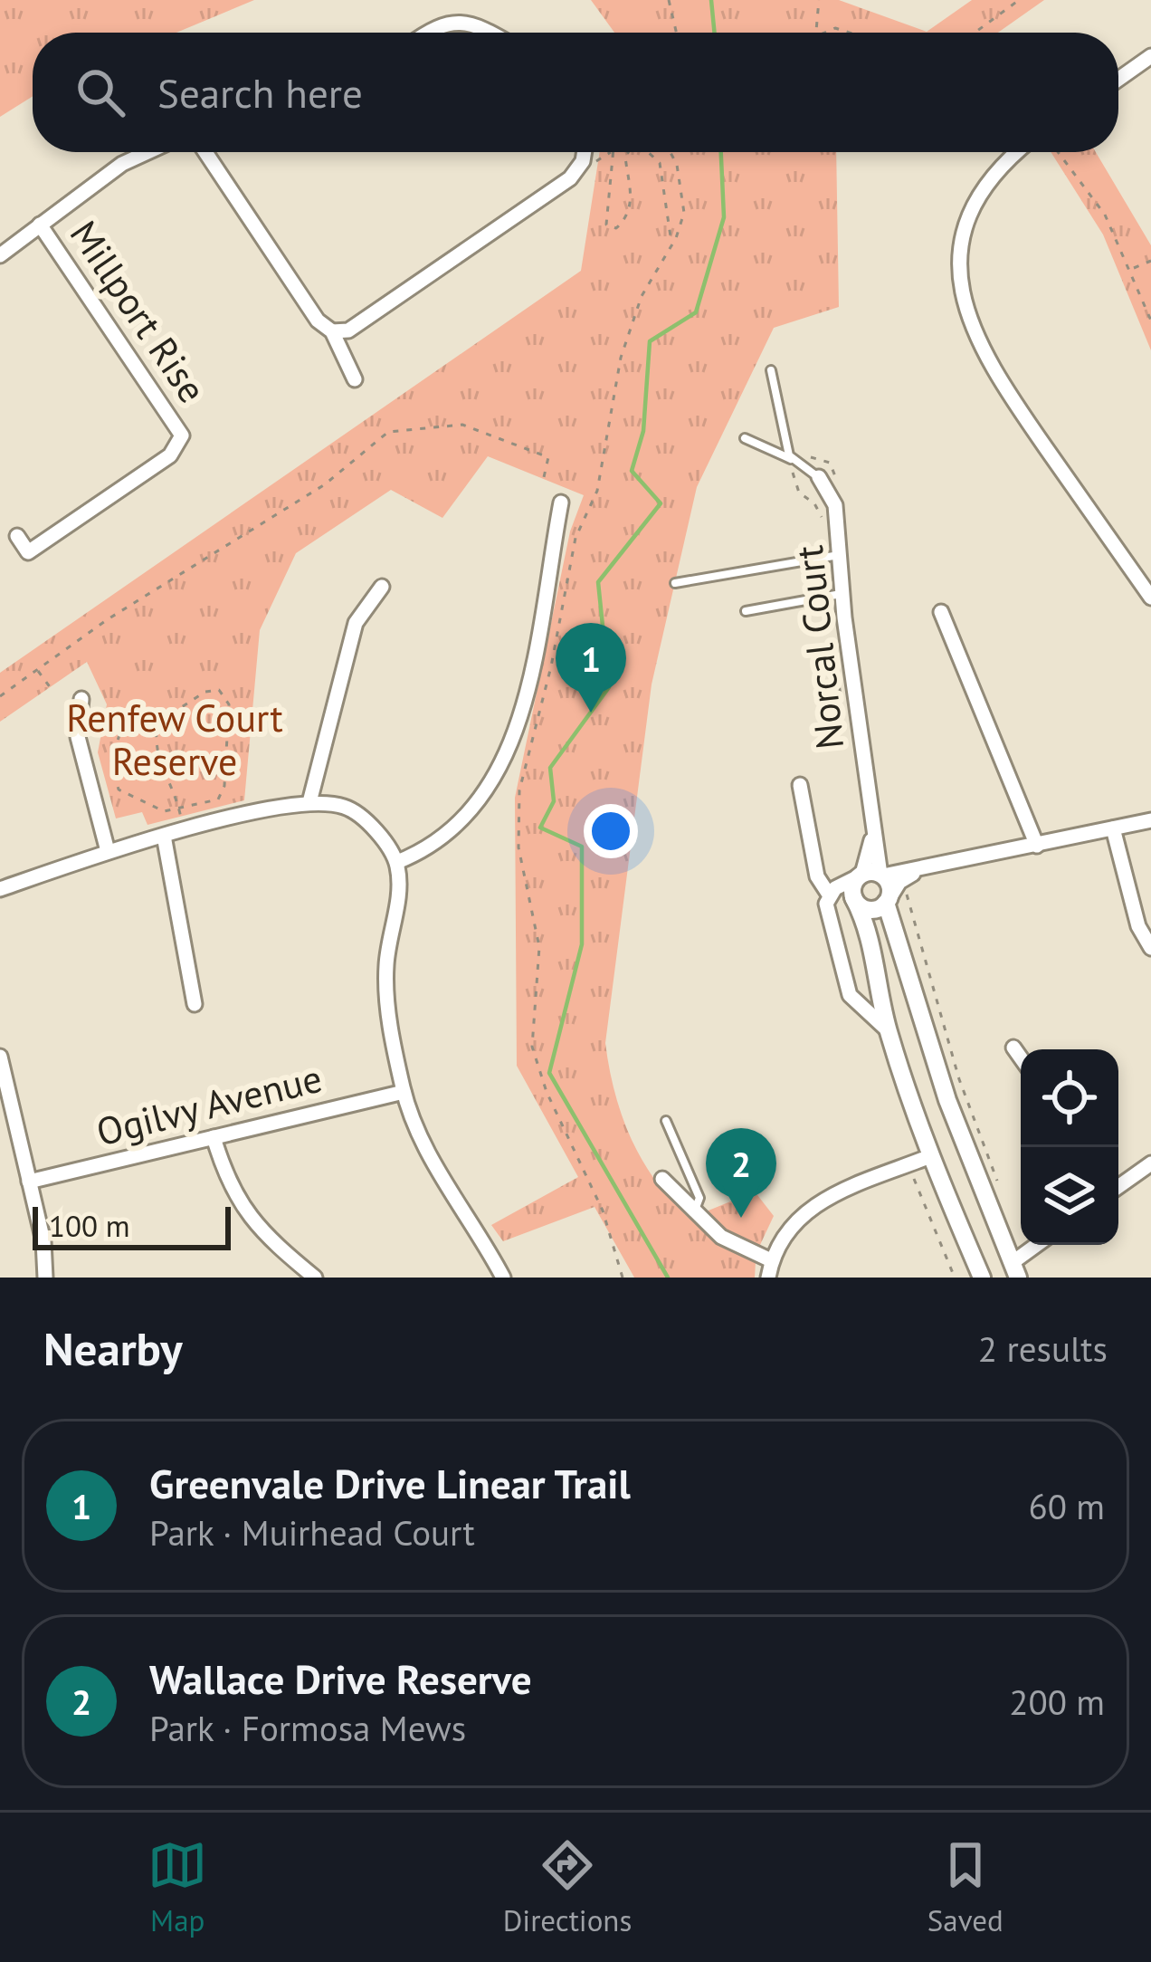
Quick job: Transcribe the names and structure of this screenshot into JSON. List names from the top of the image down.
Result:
{
  "streets": {
    "street": ["Millport Rise", "Norcal Court", "Ogilvy Avenue"]
  },
  "parks": ["Renfew Court Reserve"],
  "scale_bar": "100 m",
  "page": {
    "search": "Search here",
    "pins": ["1", "2"],
    "scale": "100 m",
    "heading": ["Nearby", "2 results"],
    "list": [
      {
        "mark": "1",
        "name": "Greenvale Drive Linear Trail",
        "note": "Park · Muirhead Court",
        "value": "60 m"
      },
      {
        "mark": "2",
        "name": "Wallace Drive Reserve",
        "note": "Park · Formosa Mews",
        "value": "200 m"
      }
    ],
    "nav": ["Map", "Directions", "Saved"]
  }
}
